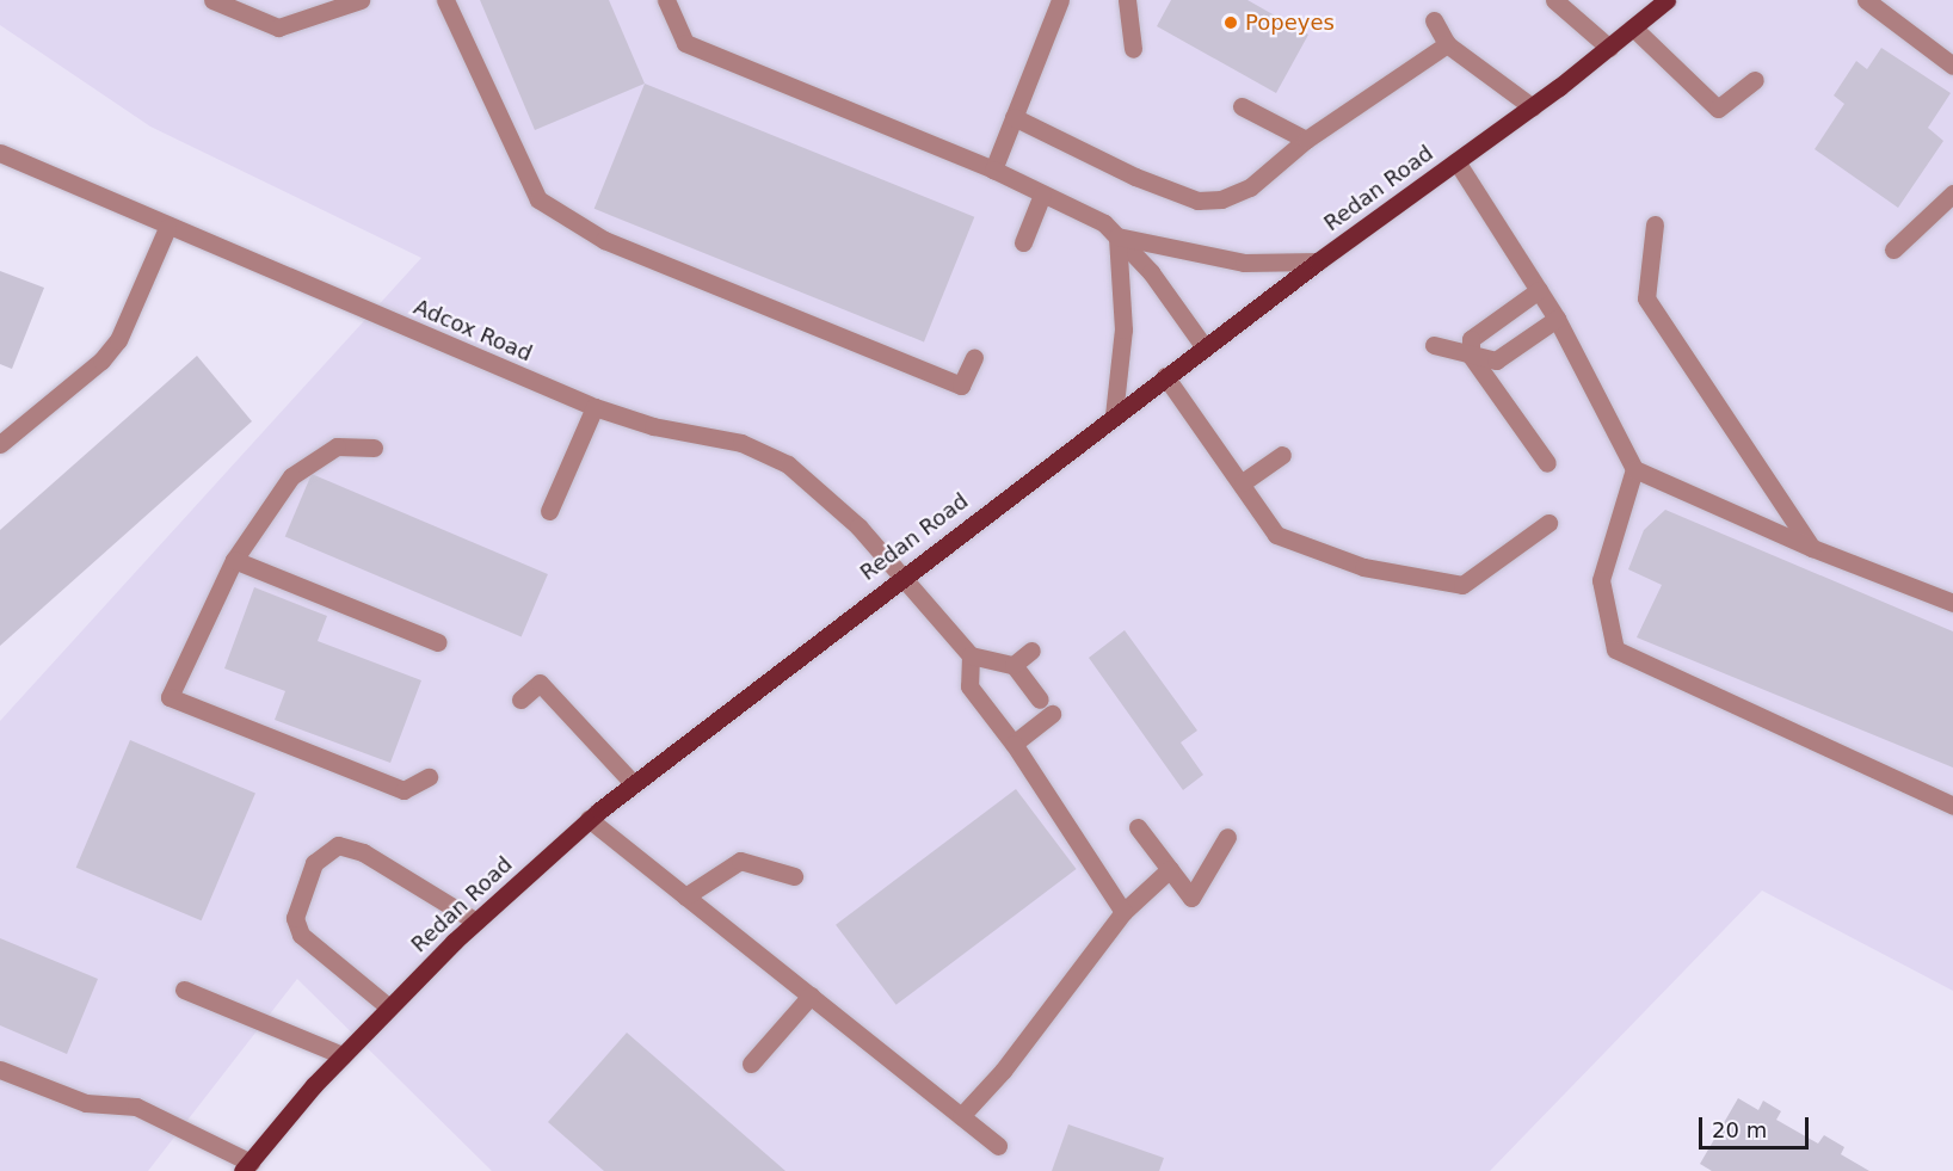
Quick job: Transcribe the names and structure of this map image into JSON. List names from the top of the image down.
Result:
{
  "streets": {
    "main road": ["Redan Road"],
    "street": ["Adcox Road"]
  },
  "crossings": [
    ["Redan Road", "Adcox Road"]
  ],
  "places": ["Popeyes"],
  "scale_bar": "20 m"
}
